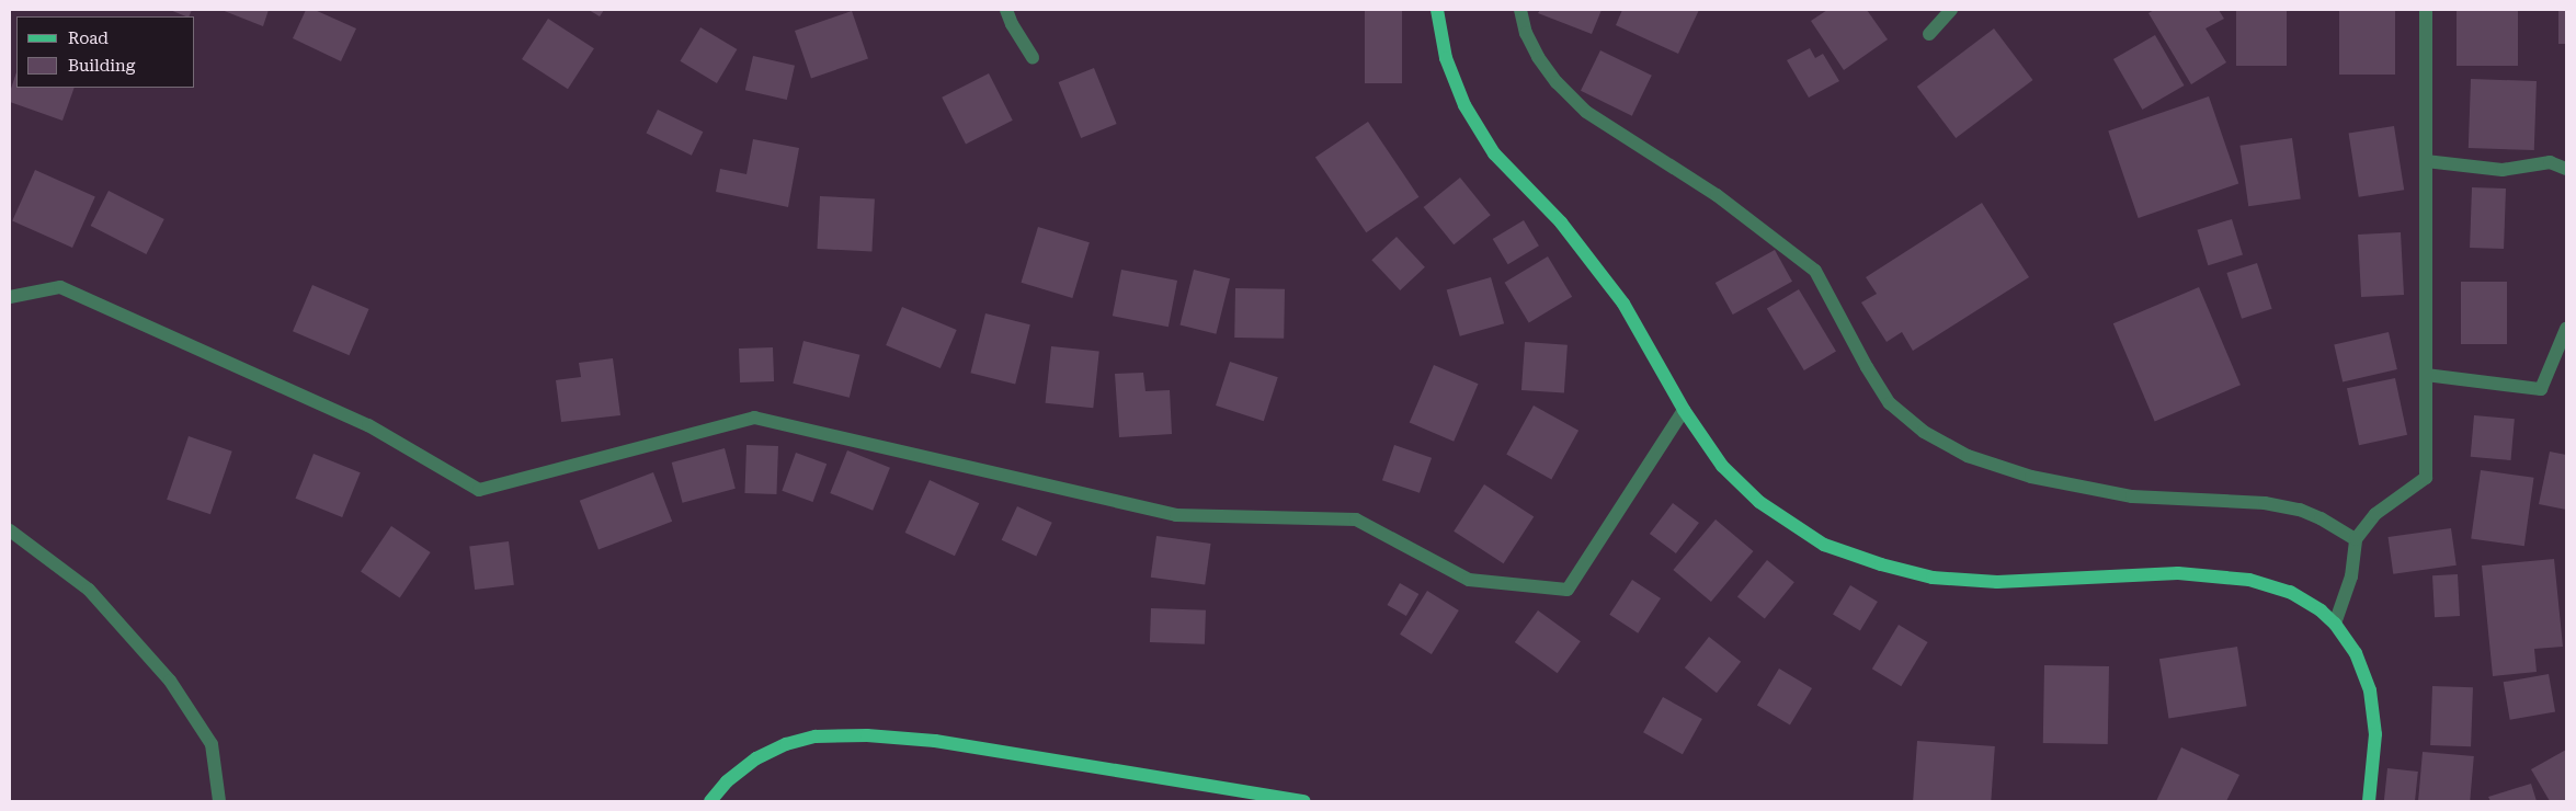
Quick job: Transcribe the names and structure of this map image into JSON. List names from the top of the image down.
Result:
{
  "legend": ["Road", "Building"]
}
